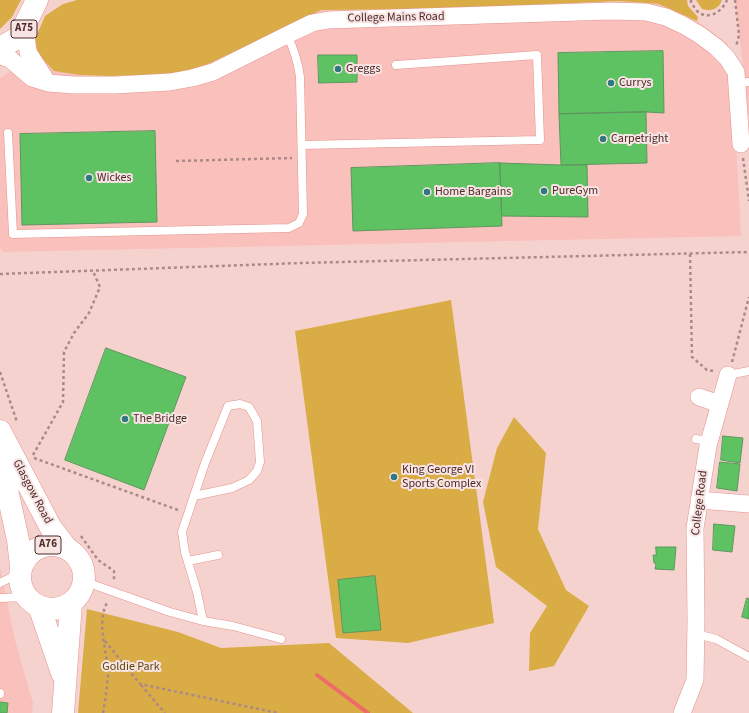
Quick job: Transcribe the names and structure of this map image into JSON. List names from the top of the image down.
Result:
{
  "streets": {
    "main road": ["A75", "Glasgow Road", "A76"],
    "street": ["College Mains Road", "College Road"]
  },
  "crossings": [
    ["Glasgow Road", "A76"]
  ],
  "parks": ["Goldie Park"],
  "places": [
    "Greggs",
    "Currys",
    "Carpetright",
    "Wickes",
    "PureGym",
    "Home Bargains",
    "The Bridge",
    "King George VI Sports Complex"
  ]
}
